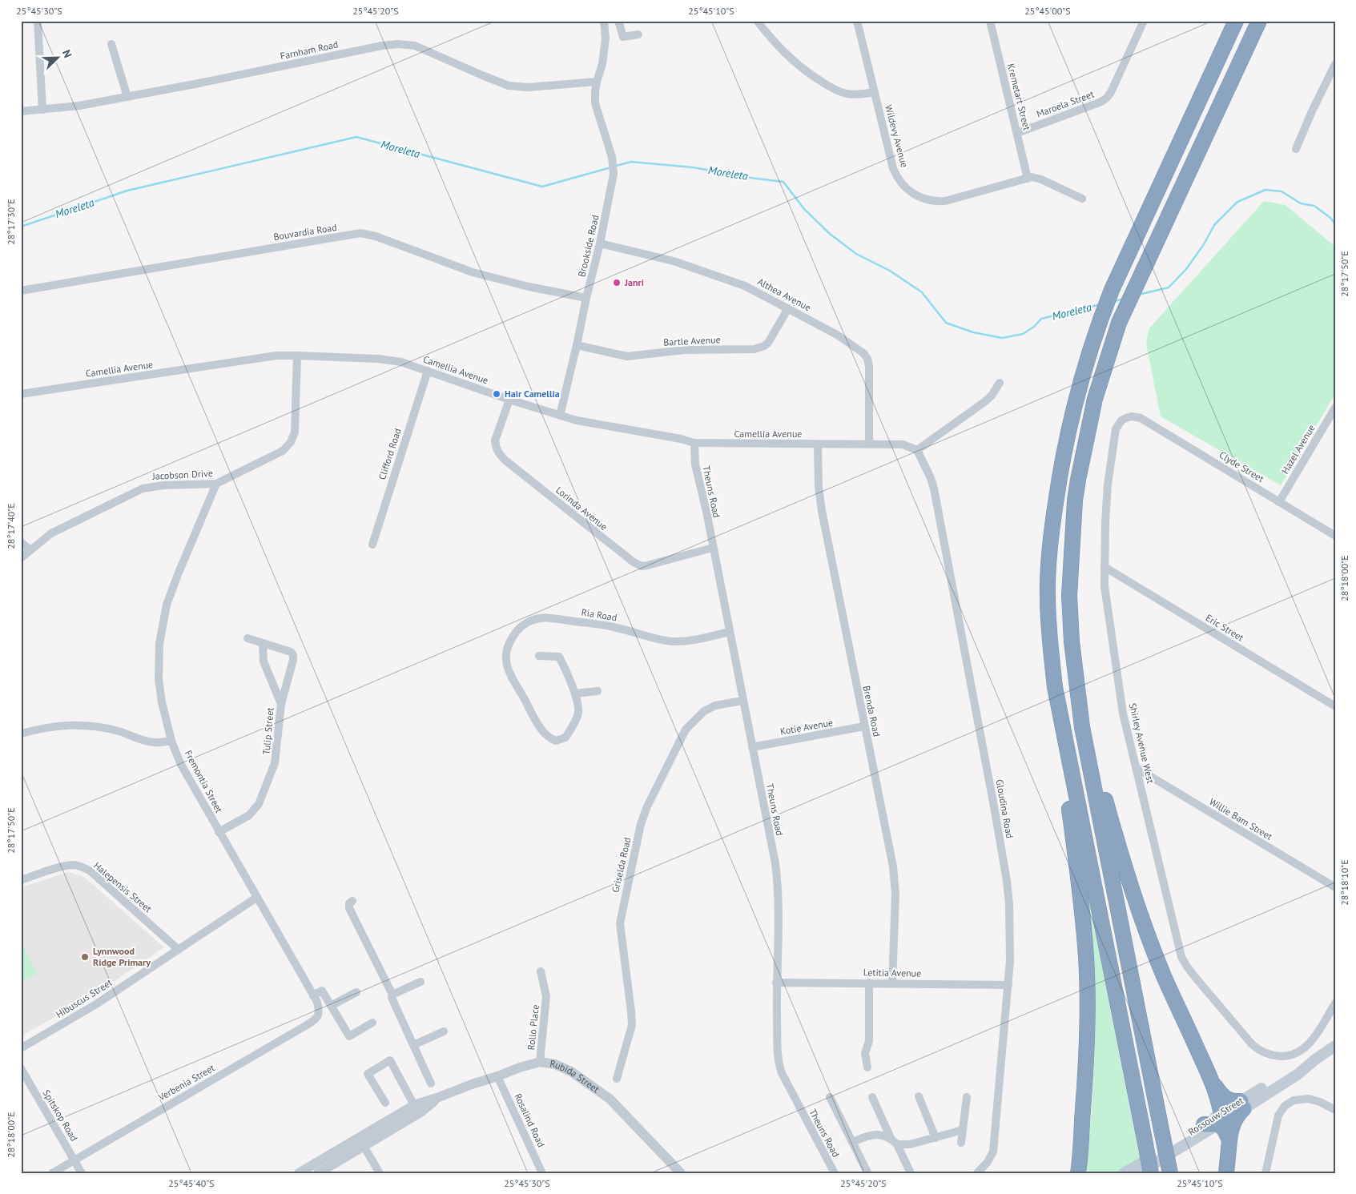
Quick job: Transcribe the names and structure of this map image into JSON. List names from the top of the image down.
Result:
{
  "streets": {
    "main road": ["Rossouw Street"],
    "street": [
      "Farnham Road",
      "Kremetart Street",
      "Maroela Street",
      "Wildevy Avenue",
      "Bouvardia Road",
      "Brookside Road",
      "Althea Avenue",
      "Bartle Avenue",
      "Camellia Avenue",
      "Hazel Avenue",
      "Clifford Road",
      "Clyde Street",
      "Jacobson Drive",
      "Theuns Road",
      "Lorinda Avenue",
      "Ria Road",
      "Eric Street",
      "Brenda Road",
      "Kotie Avenue",
      "Tulip Street",
      "Shirley Avenue West",
      "Fremontia Street",
      "Gloudina Road",
      "Willie Bam Street",
      "Griselda Road",
      "Halepensis Street",
      "Letitia Avenue",
      "Hibuscus Street",
      "Rollo Place",
      "Rubida Street",
      "Verbenia Street",
      "Spitskop Road",
      "Rosalind Road"
    ]
  },
  "crossings": [
    ["Farnham Road", "Brookside Road"],
    ["Kremetart Street", "Maroela Street"],
    ["Kremetart Street", "Wildevy Avenue"],
    ["Bouvardia Road", "Brookside Road"],
    ["Brookside Road", "Althea Avenue"],
    ["Brookside Road", "Bartle Avenue"],
    ["Brookside Road", "Camellia Avenue"],
    ["Althea Avenue", "Bartle Avenue"],
    ["Althea Avenue", "Camellia Avenue"],
    ["Camellia Avenue", "Clifford Road"],
    ["Camellia Avenue", "Jacobson Drive"],
    ["Camellia Avenue", "Theuns Road"],
    ["Camellia Avenue", "Lorinda Avenue"],
    ["Camellia Avenue", "Brenda Road"],
    ["Camellia Avenue", "Gloudina Road"],
    ["Hazel Avenue", "Clyde Street"],
    ["Clyde Street", "Shirley Avenue West"],
    ["Jacobson Drive", "Fremontia Street"],
    ["Theuns Road", "Lorinda Avenue"],
    ["Theuns Road", "Ria Road"],
    ["Theuns Road", "Kotie Avenue"],
    ["Theuns Road", "Griselda Road"],
    ["Theuns Road", "Letitia Avenue"],
    ["Eric Street", "Shirley Avenue West"],
    ["Brenda Road", "Kotie Avenue"],
    ["Brenda Road", "Letitia Avenue"],
    ["Tulip Street", "Fremontia Street"],
    ["Shirley Avenue West", "Willie Bam Street"],
    ["Fremontia Street", "Hibuscus Street"],
    ["Fremontia Street", "Verbenia Street"],
    ["Gloudina Road", "Letitia Avenue"],
    ["Halepensis Street", "Hibuscus Street"],
    ["Rollo Place", "Rubida Street"],
    ["Rubida Street", "Rosalind Road"],
    ["Verbenia Street", "Spitskop Road"]
  ],
  "water": ["Moreleta"],
  "places": ["Janri", "Hair Camellia", "Lynnwood Ridge Primary"],
  "north": "top right",
  "coordinates": [
    "25°45'30\"S",
    "25°45'20\"S",
    "25°45'10\"S",
    "25°45'00\"S",
    "28°17'30\"E",
    "28°17'50\"E",
    "28°17'40\"E",
    "28°18'00\"E",
    "28°18'10\"E",
    "25°45'40\"S"
  ]
}
